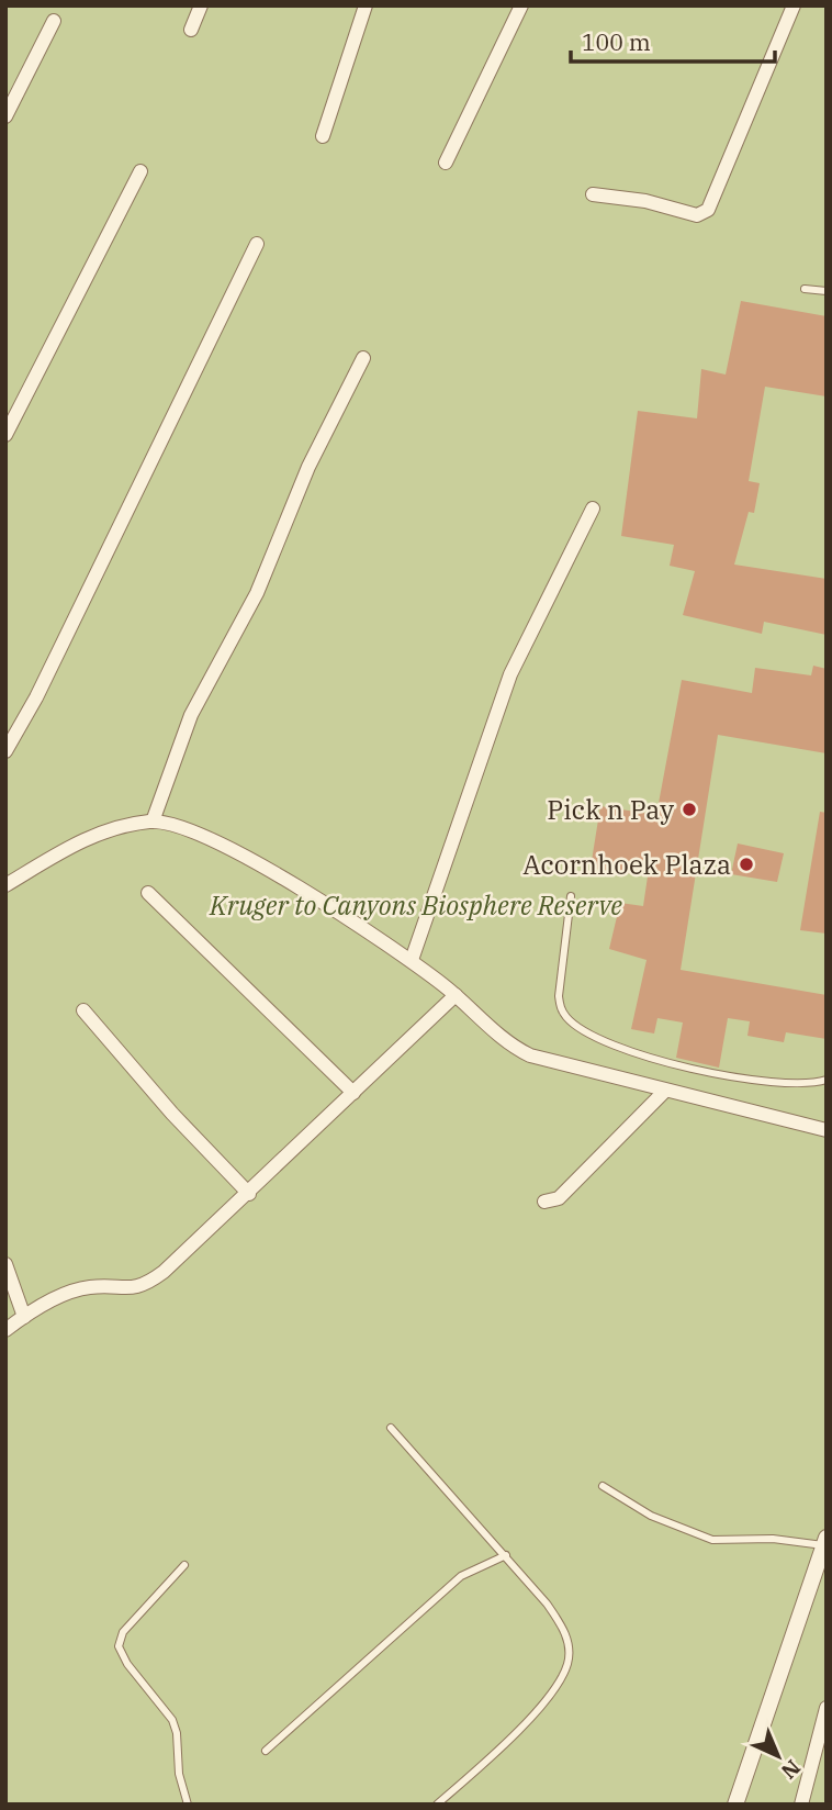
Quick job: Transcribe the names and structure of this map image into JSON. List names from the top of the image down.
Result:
{
  "parks": ["Kruger to Canyons Biosphere Reserve"],
  "places": ["Pick n Pay", "Acornhoek Plaza"],
  "scale_bar": "100 m",
  "north": "bottom right"
}
